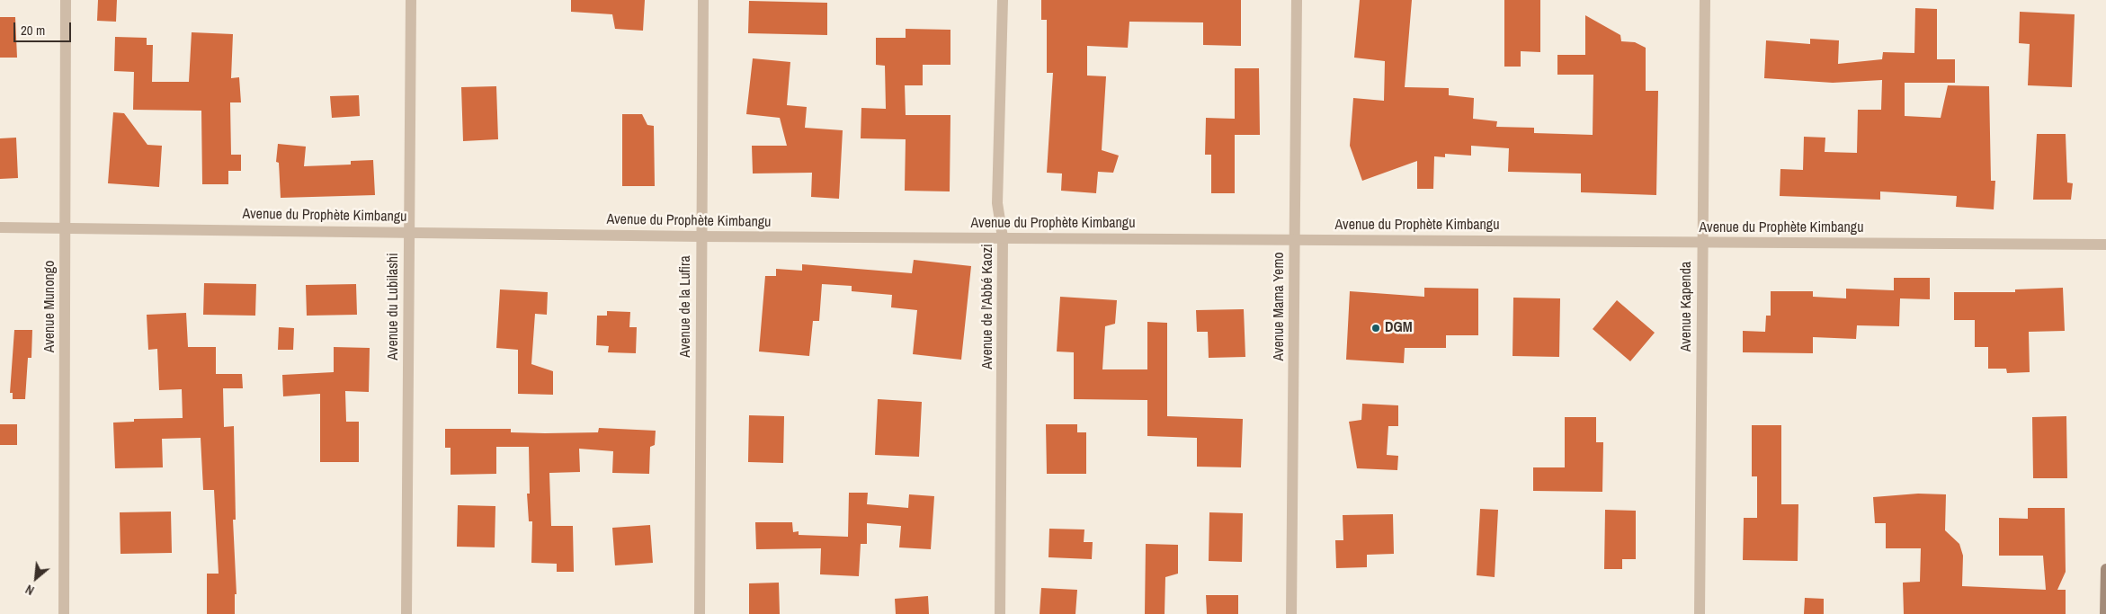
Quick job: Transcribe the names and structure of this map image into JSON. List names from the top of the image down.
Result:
{
  "streets": {
    "street": [
      "Avenue du Prophète Kimbangu",
      "Avenue Munongo",
      "Avenue du Lubilashi",
      "Avenue de la Lufira",
      "Avenue de l'Abbé Kaozi",
      "Avenue Mama Yemo",
      "Avenue Kapenda"
    ]
  },
  "crossings": [
    ["Avenue du Prophète Kimbangu", "Avenue Munongo"],
    ["Avenue du Prophète Kimbangu", "Avenue du Lubilashi"],
    ["Avenue du Prophète Kimbangu", "Avenue de la Lufira"],
    ["Avenue du Prophète Kimbangu", "Avenue de l'Abbé Kaozi"],
    ["Avenue du Prophète Kimbangu", "Avenue Mama Yemo"],
    ["Avenue du Prophète Kimbangu", "Avenue Kapenda"]
  ],
  "places": ["DGM"],
  "scale_bar": "20 m",
  "north": "bottom left"
}
